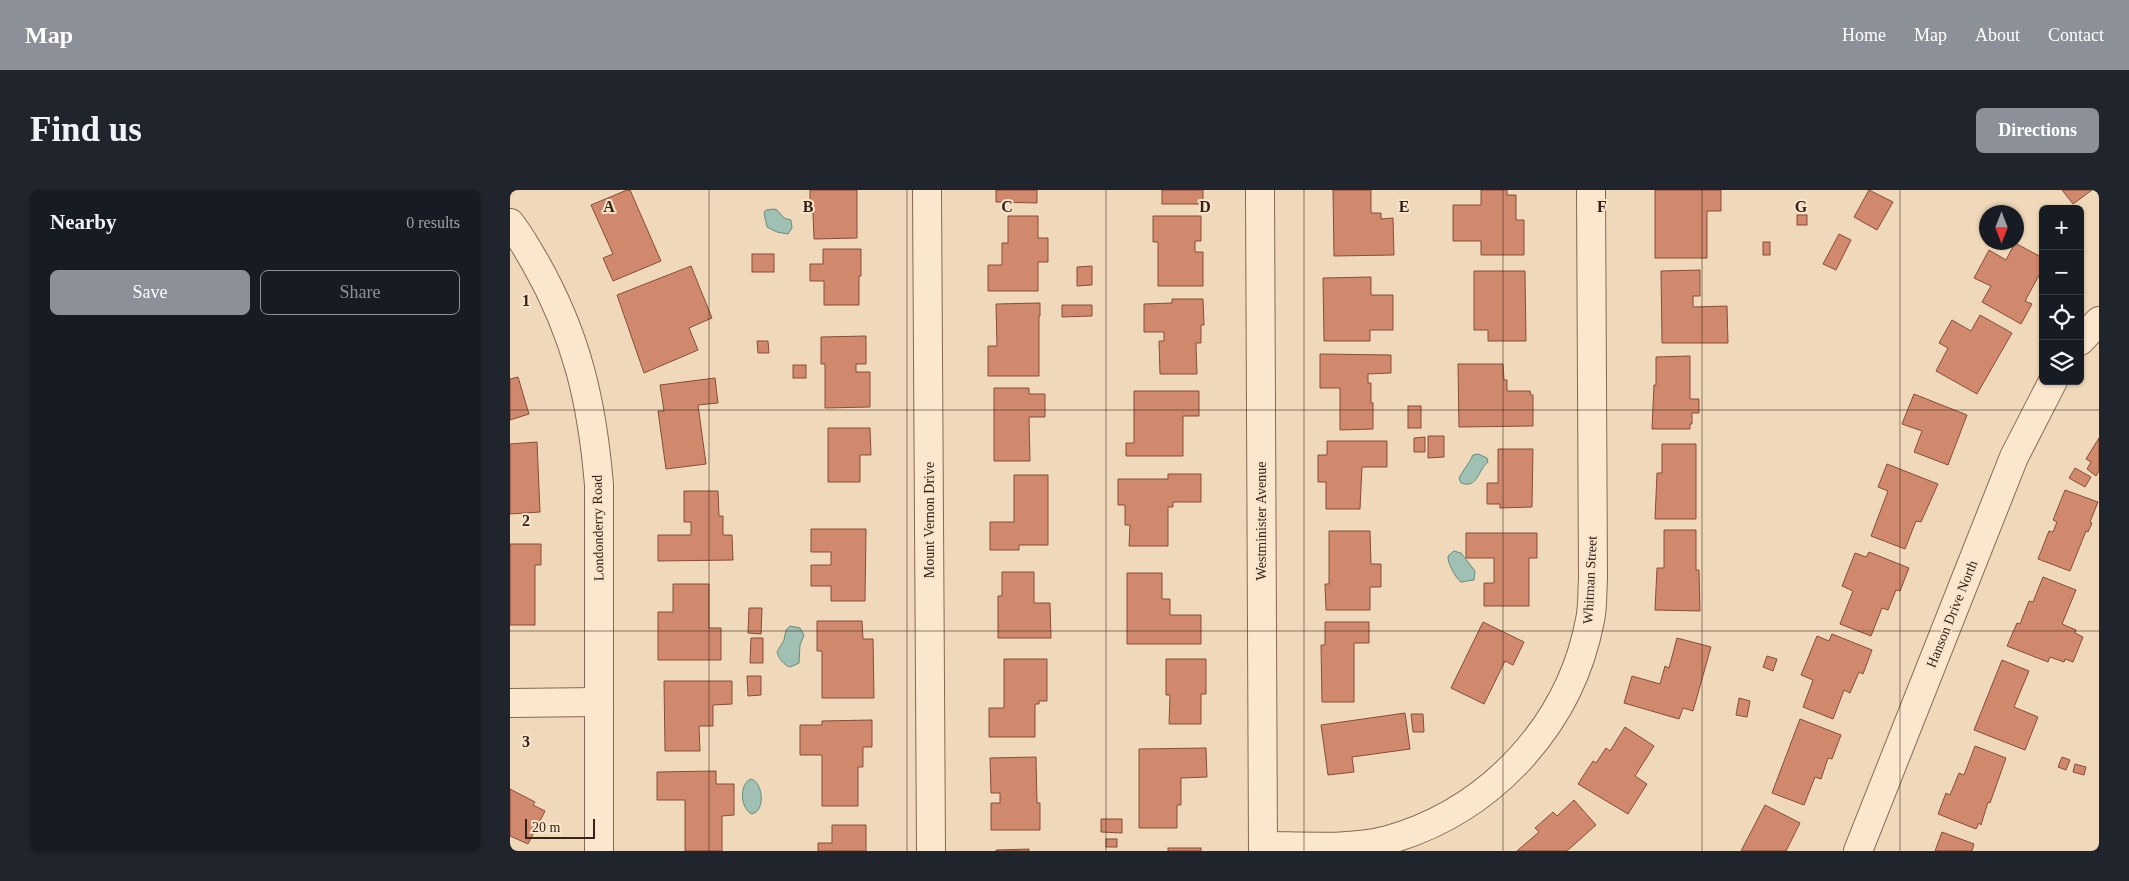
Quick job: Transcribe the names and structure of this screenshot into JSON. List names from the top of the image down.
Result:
{
  "streets": {
    "street": [
      "Mount Vernon Drive",
      "Westminister Avenue",
      "Londonderry Road",
      "Whitman Street",
      "Hanson Drive North"
    ]
  },
  "crossings": [
    ["Westminister Avenue", "Whitman Street"]
  ],
  "scale_bar": "20 m",
  "north": "bottom",
  "page": {
    "header": "Map",
    "nav": [
      "Home",
      "Map",
      "About",
      "Contact"
    ],
    "buttons": [
      "Directions",
      ["Save", "Share"]
    ],
    "title": "Find us",
    "heading": ["Nearby", "0 results"],
    "map_buttons": ["+", "−"],
    "scale": "20 m"
  },
  "grid": {
    "columns": [
      "A",
      "B",
      "C",
      "D",
      "E",
      "F",
      "G"
    ],
    "rows": ["1", "2", "3"]
  }
}
